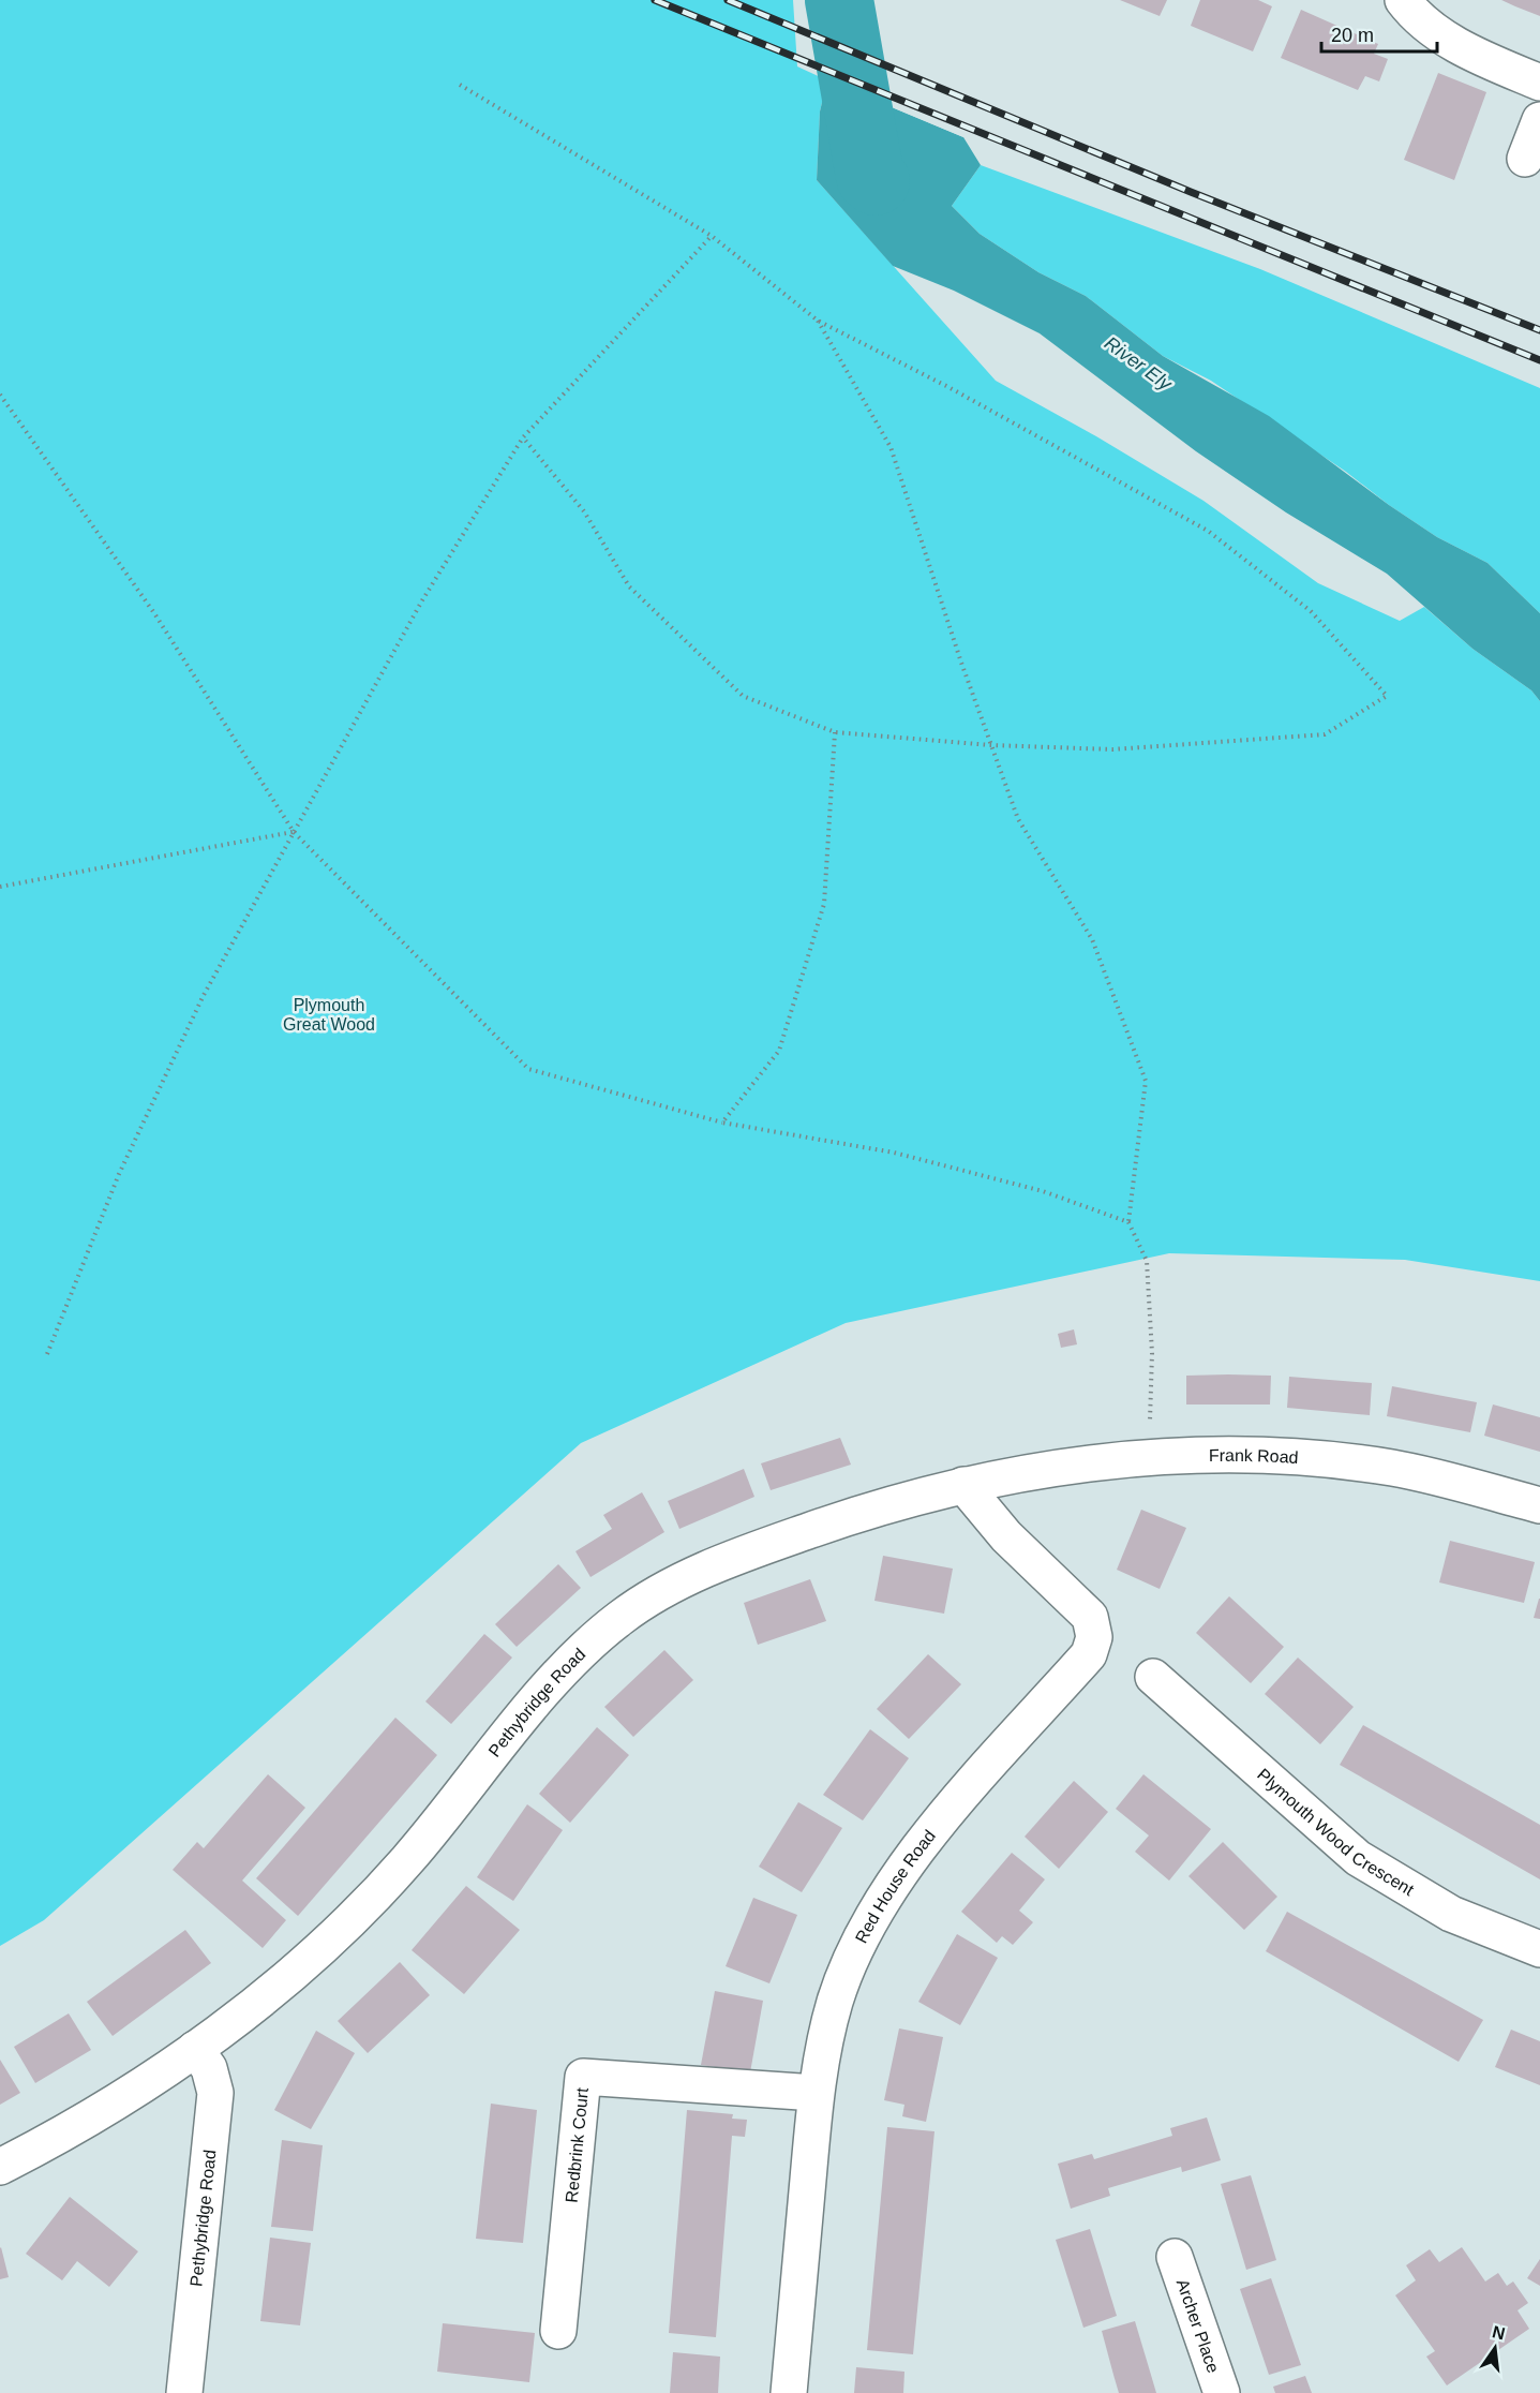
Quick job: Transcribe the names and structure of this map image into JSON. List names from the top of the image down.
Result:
{
  "streets": {
    "street": [
      "Frank Road",
      "Pethybridge Road",
      "Plymouth Wood Crescent",
      "Red House Road",
      "Redbrink Court",
      "Archer Place"
    ]
  },
  "crossings": [
    ["Frank Road", "Pethybridge Road"],
    ["Frank Road", "Red House Road"],
    ["Pethybridge Road", "Red House Road"],
    ["Red House Road", "Redbrink Court"]
  ],
  "water": ["River Ely"],
  "parks": ["Plymouth Great Wood"],
  "scale_bar": "20 m",
  "north": "top"
}
